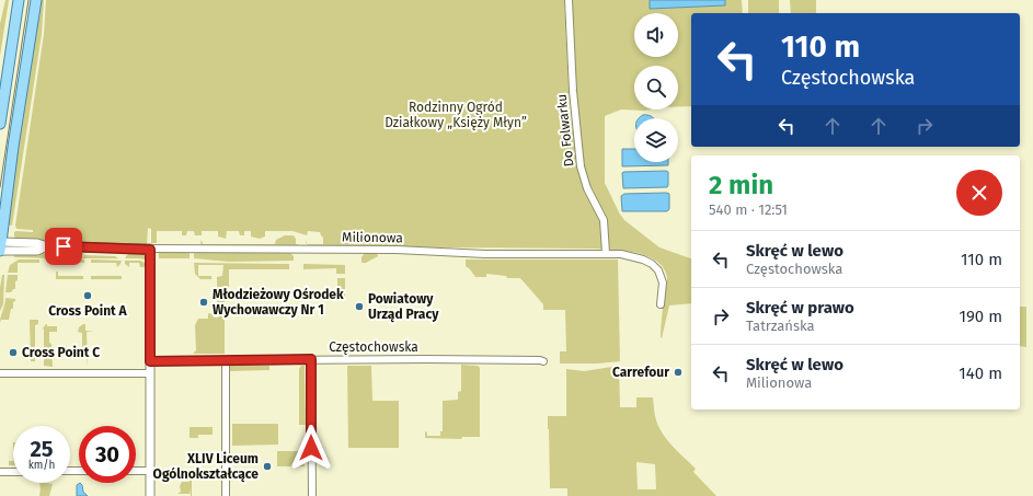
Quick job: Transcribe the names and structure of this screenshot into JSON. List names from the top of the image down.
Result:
{
  "streets": {
    "street": ["Do Folwarku", "Milionowa", "Częstochowska"]
  },
  "crossings": [
    ["Do Folwarku", "Milionowa"]
  ],
  "parks": ["Rodzinny Ogród Działkowy „Księży Młyn”"],
  "places": [
    "Cross Point A",
    "Młodzieżowy Ośrodek Wychowawczy Nr 1",
    "Powiatowy Urząd Pracy",
    "Cross Point C",
    "Carrefour",
    "XLIV Liceum Ogólnokształcące"
  ],
  "page": {
    "turn": ["110 m", "Częstochowska"],
    "heading": ["2 min", "540 m · 12:51"],
    "list": [
      {
        "name": "Skręć w lewo",
        "note": "Częstochowska",
        "value": "110 m"
      },
      {
        "name": "Skręć w prawo",
        "note": "Tatrzańska",
        "value": "190 m"
      },
      {
        "name": "Skręć w lewo",
        "note": "Milionowa",
        "value": "140 m"
      }
    ],
    "speed": "25 km/h",
    "limit": "30"
  }
}
